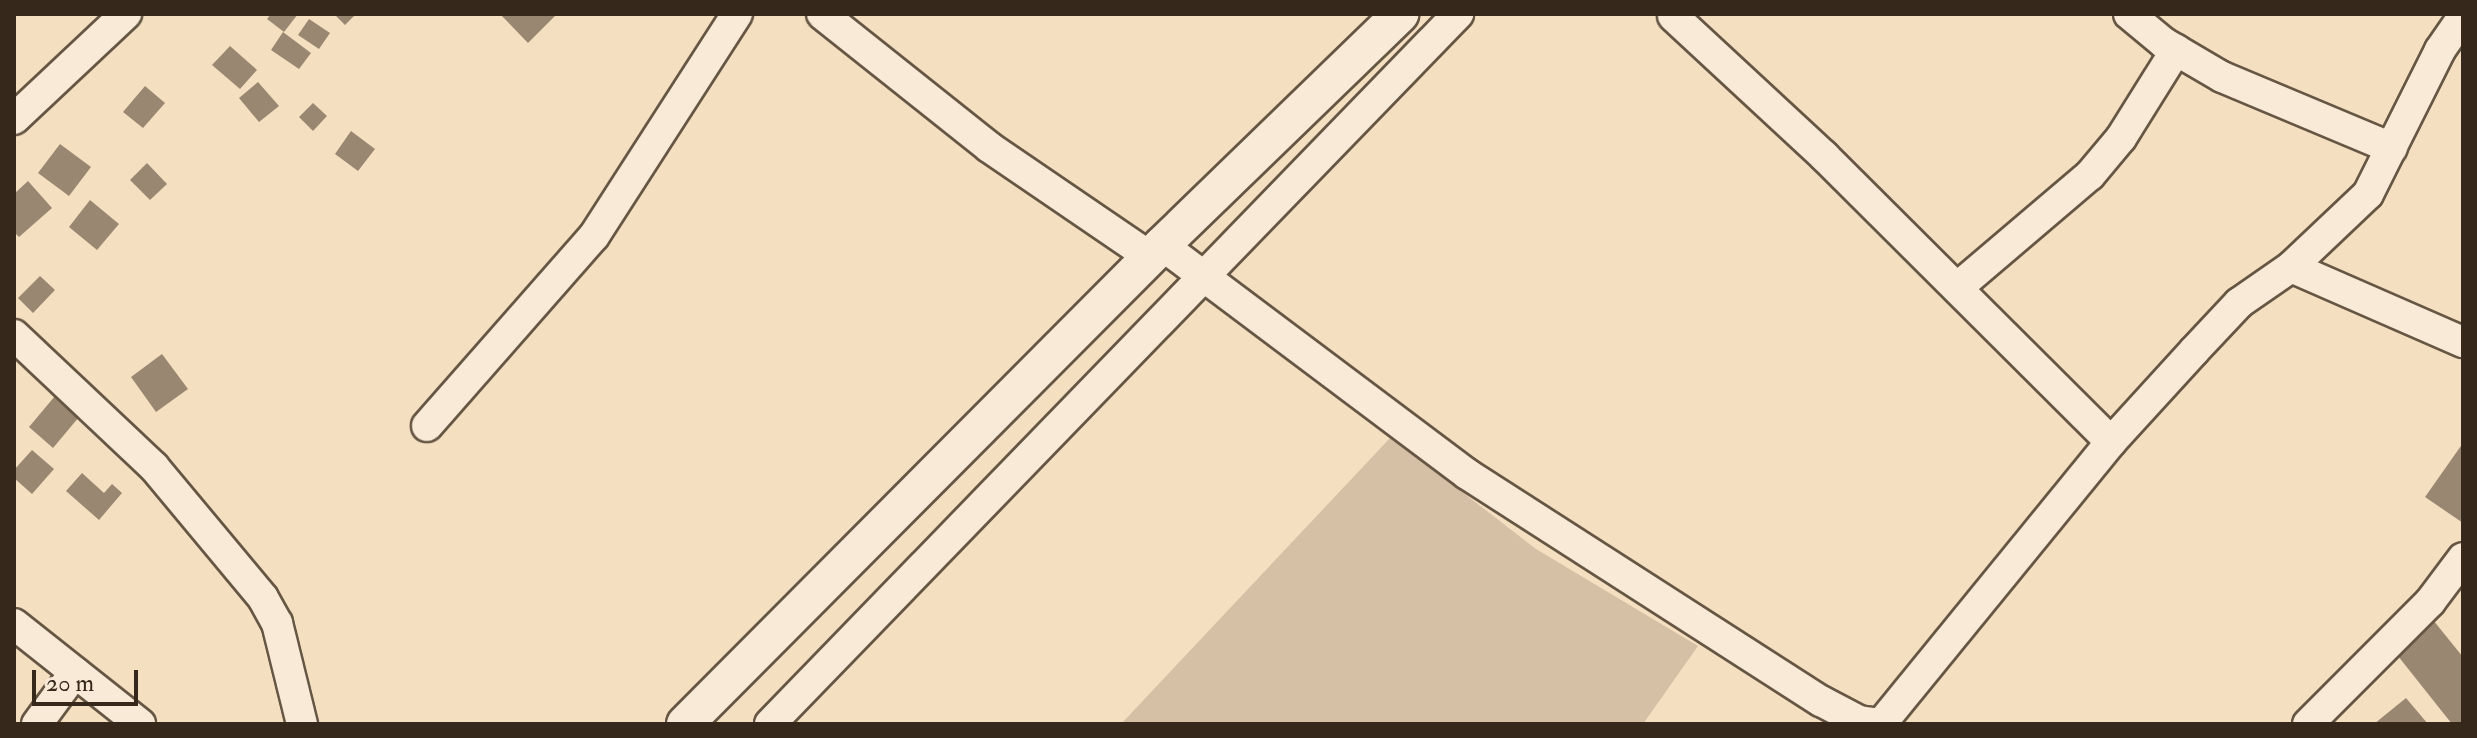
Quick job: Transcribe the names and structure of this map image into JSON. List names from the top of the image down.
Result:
{
  "scale_bar": "20 m"
}
